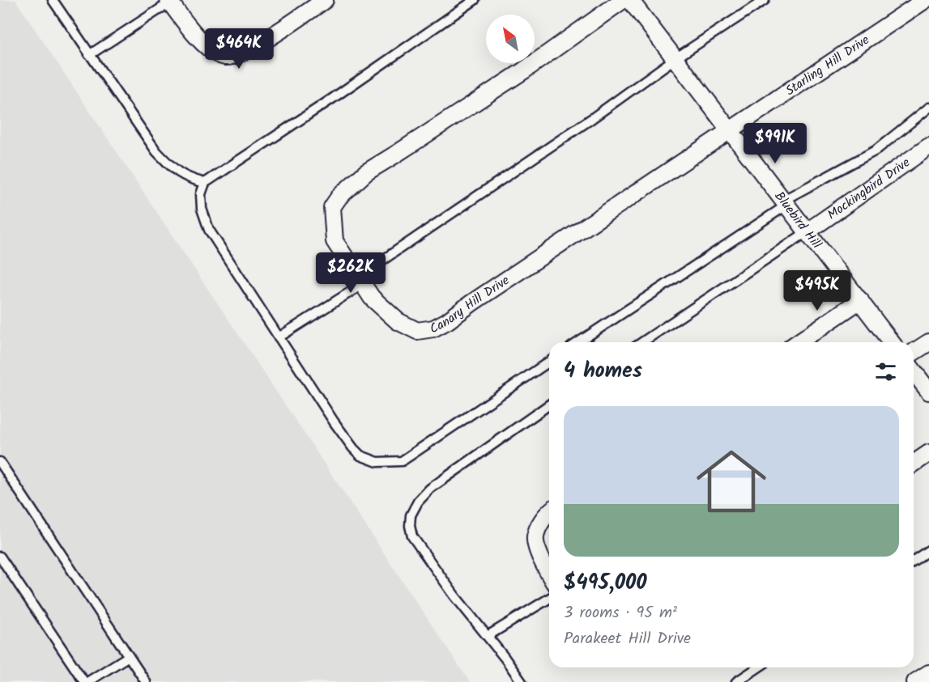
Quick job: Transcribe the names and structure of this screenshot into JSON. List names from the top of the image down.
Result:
{
  "streets": {
    "street": [
      "Starling Hill Drive",
      "Mockingbird Drive",
      "Bluebird Hill",
      "Canary Hill Drive"
    ]
  },
  "crossings": [
    ["Starling Hill Drive", "Bluebird Hill"],
    ["Starling Hill Drive", "Canary Hill Drive"],
    ["Mockingbird Drive", "Bluebird Hill"],
    ["Bluebird Hill", "Canary Hill Drive"]
  ],
  "north": "top left",
  "page": {
    "price": [
      "$464K",
      "$991K",
      "$262K",
      "$495K"
    ],
    "heading": "4 homes",
    "list": [
      {
        "name": "$495,000",
        "note": "3 rooms · 95 m² · Parakeet Hill Drive"
      }
    ]
  }
}
